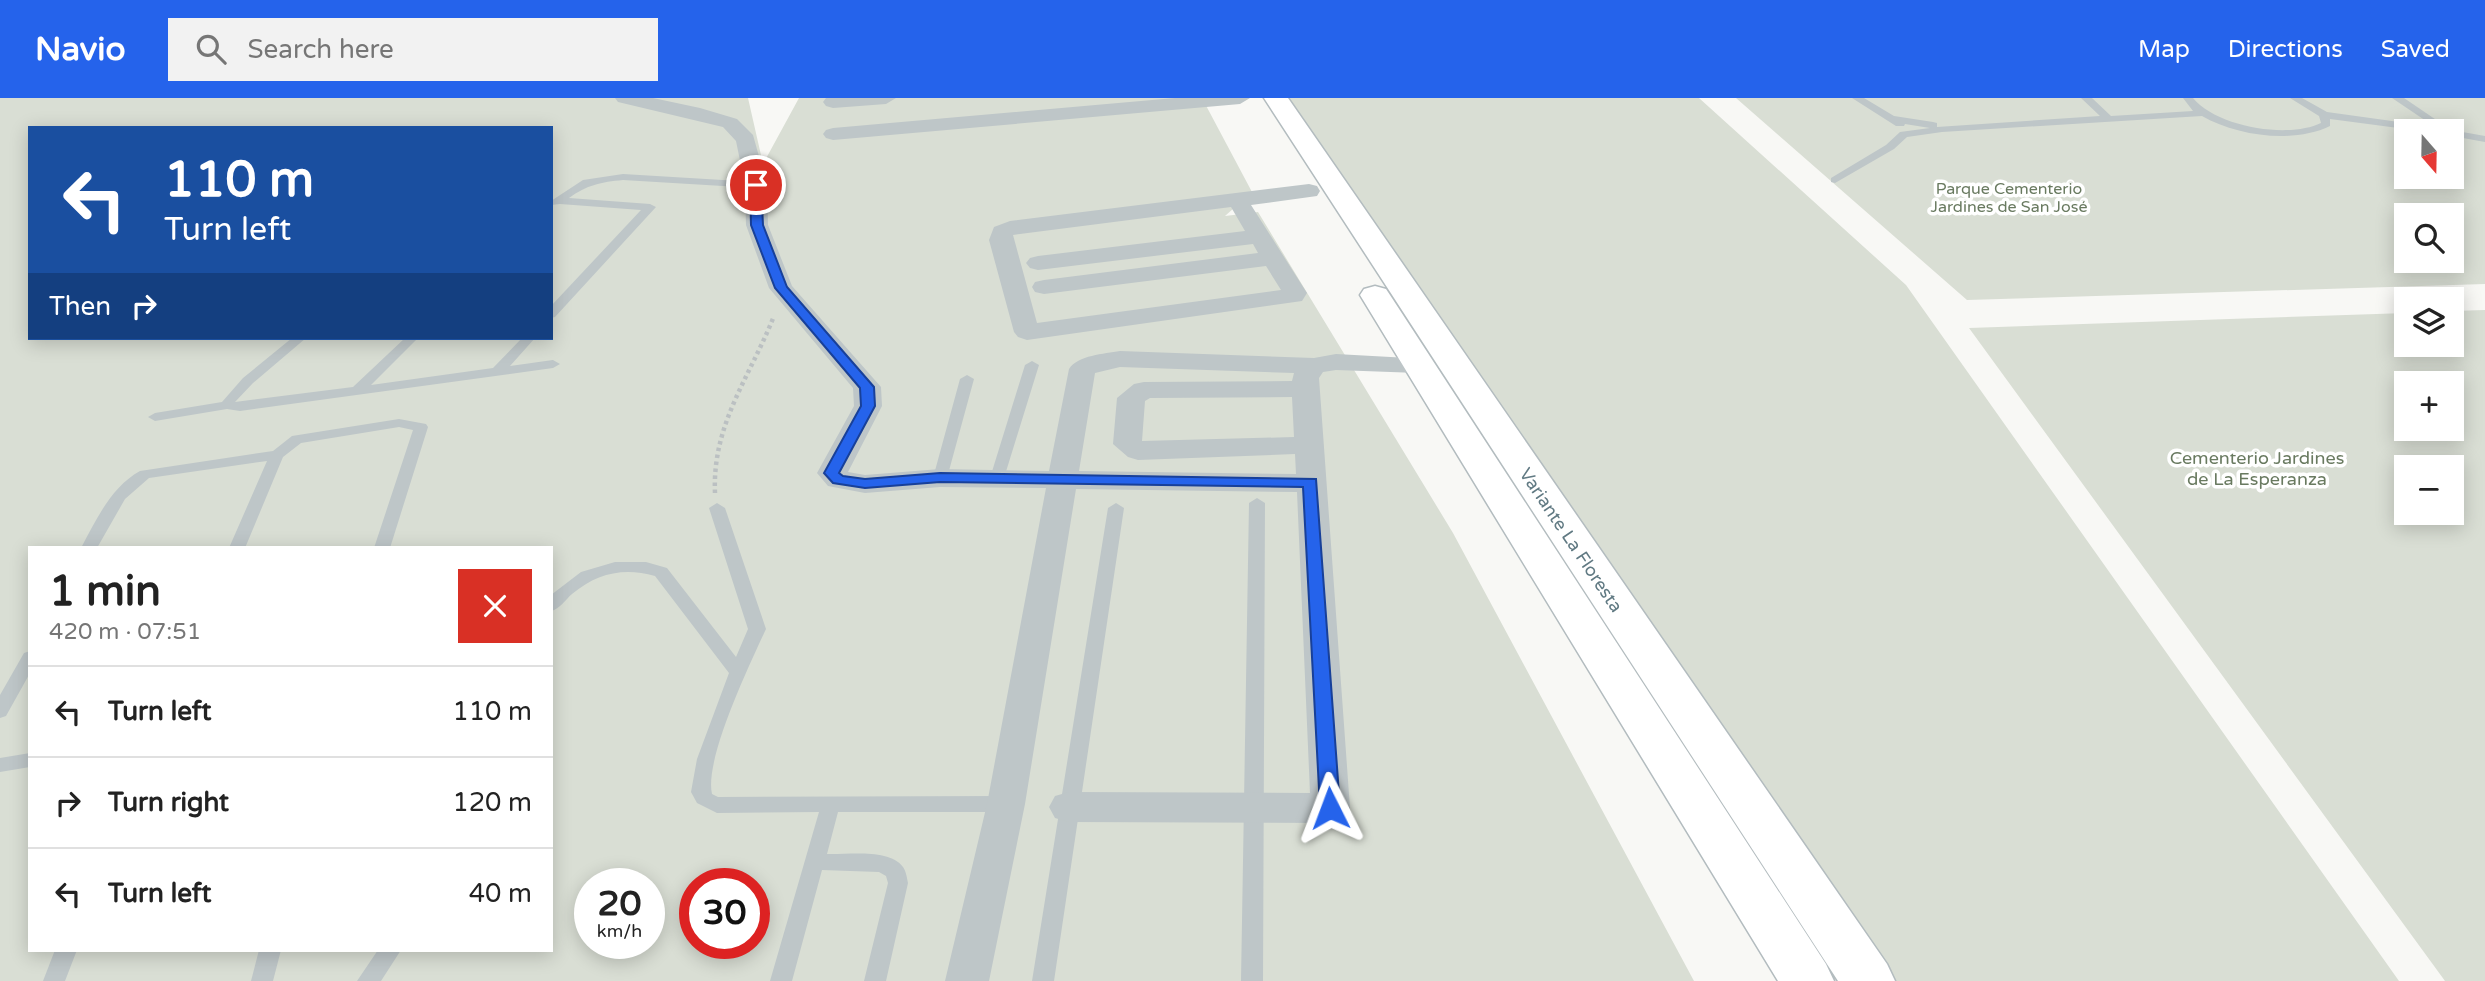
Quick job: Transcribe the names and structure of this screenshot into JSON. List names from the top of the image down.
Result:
{
  "streets": {
    "main road": ["Variante La Floresta"]
  },
  "parks": ["Parque Cementerio Jardines de San José", "Cementerio Jardines de La Esperanza"],
  "north": "bottom",
  "page": {
    "header": "Navio",
    "search": "Search here",
    "nav": ["Map", "Directions", "Saved"],
    "map_buttons": ["+", "−"],
    "turn": ["110 m", "Turn left"],
    "then": "Then",
    "heading": ["1 min", "420 m · 07:51"],
    "list": [
      {
        "name": "Turn left",
        "value": "110 m"
      },
      {
        "name": "Turn right",
        "value": "120 m"
      },
      {
        "name": "Turn left",
        "value": "40 m"
      }
    ],
    "speed": "20 km/h",
    "limit": "30"
  }
}
